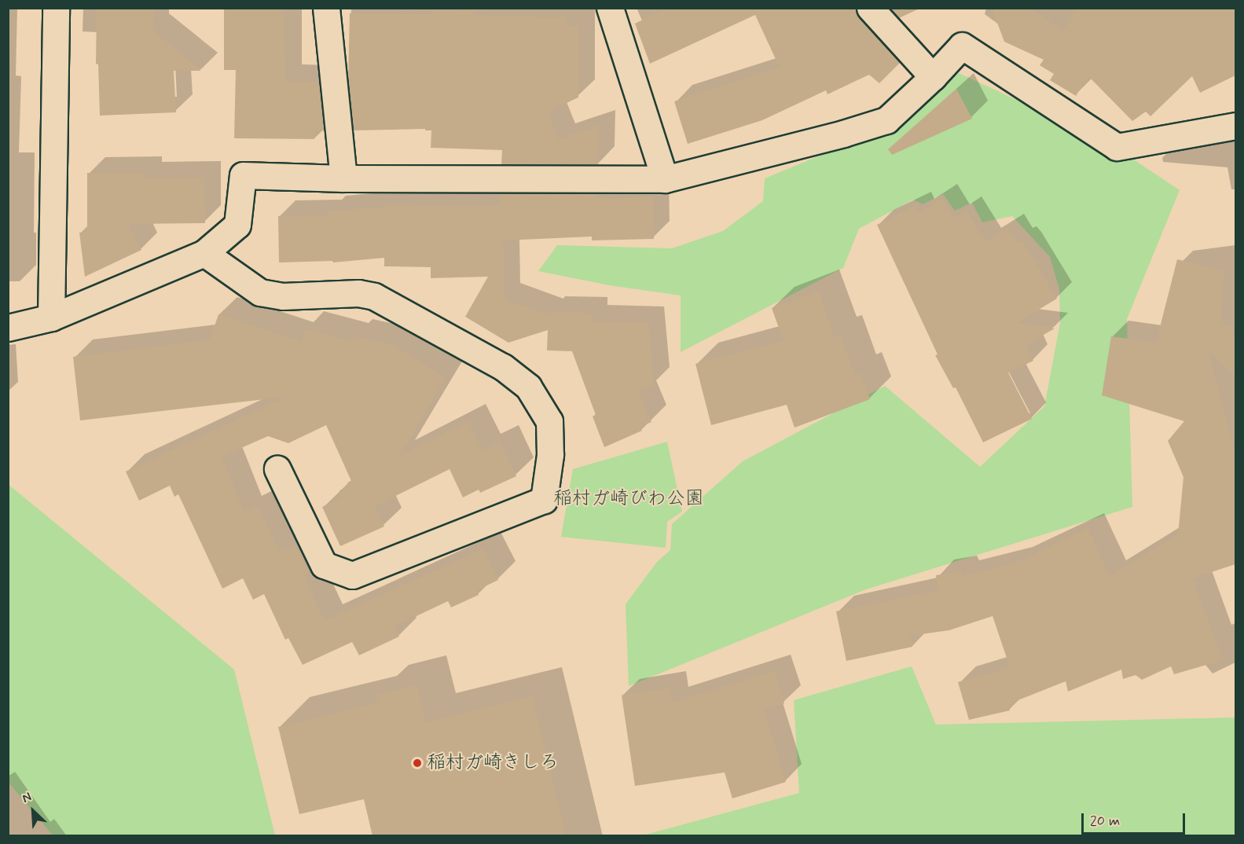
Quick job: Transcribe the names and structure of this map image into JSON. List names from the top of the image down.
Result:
{
  "parks": ["稲村ガ崎びわ公園"],
  "places": ["稲村ガ崎きしろ"],
  "scale_bar": "20 m",
  "north": "top left"
}
